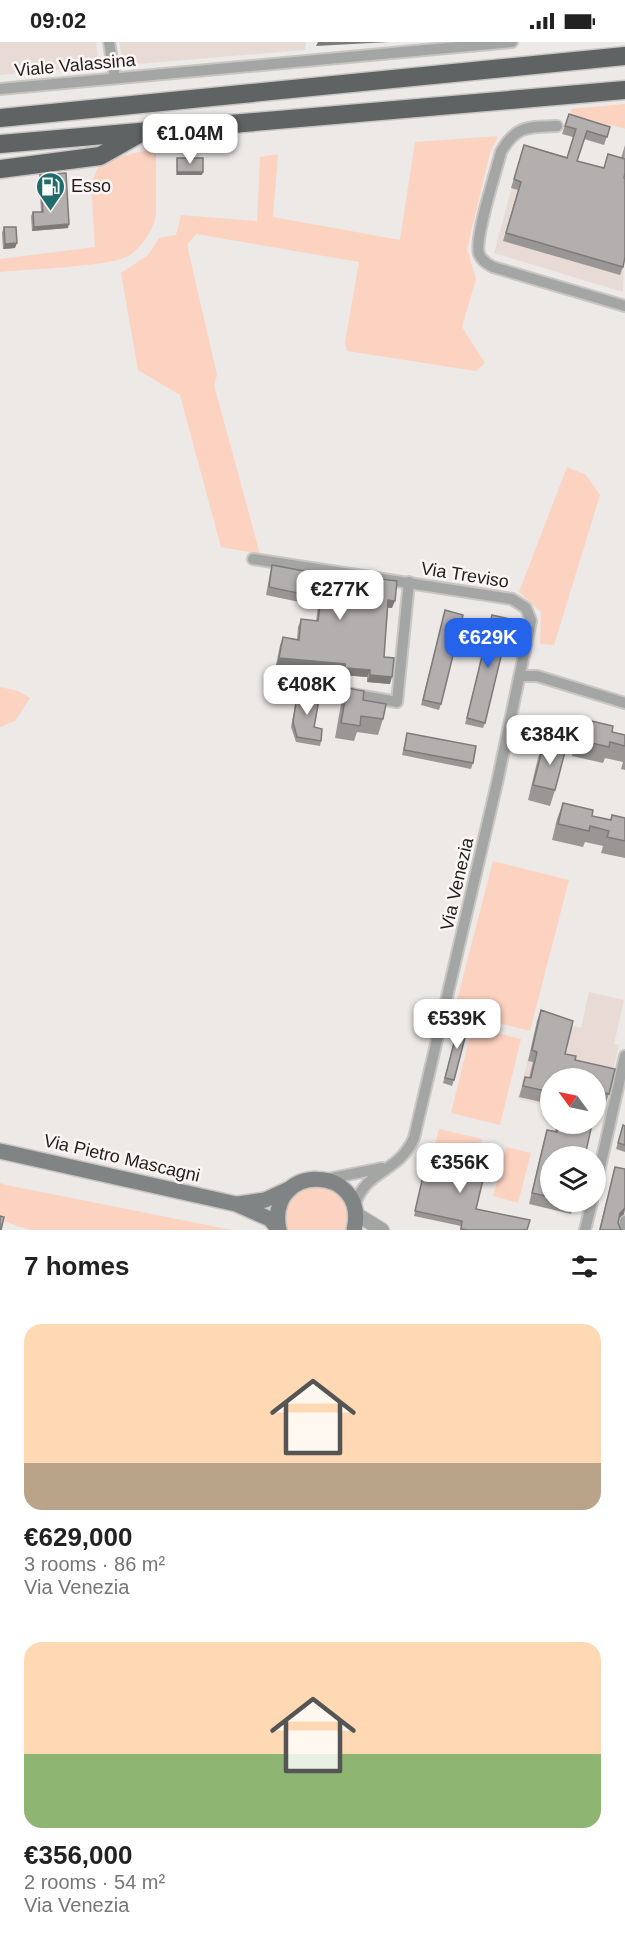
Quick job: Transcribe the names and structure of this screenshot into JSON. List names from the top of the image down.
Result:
{
  "streets": {
    "main road": ["Via Pietro Mascagni"],
    "street": ["Viale Valassina", "Via Treviso", "Via Venezia"]
  },
  "crossings": [
    ["Via Treviso", "Via Venezia"]
  ],
  "places": {
    "fuel station": ["Esso"]
  },
  "north": "top left",
  "page": {
    "status": "09:02",
    "price": [
      "€1.04M",
      "€277K",
      "€629K",
      "€408K",
      "€384K",
      "€539K",
      "€356K"
    ],
    "heading": "7 homes",
    "list": [
      {
        "name": "€629,000",
        "note": "3 rooms · 86 m² · Via Venezia"
      },
      {
        "name": "€356,000",
        "note": "2 rooms · 54 m² · Via Venezia"
      }
    ]
  }
}
